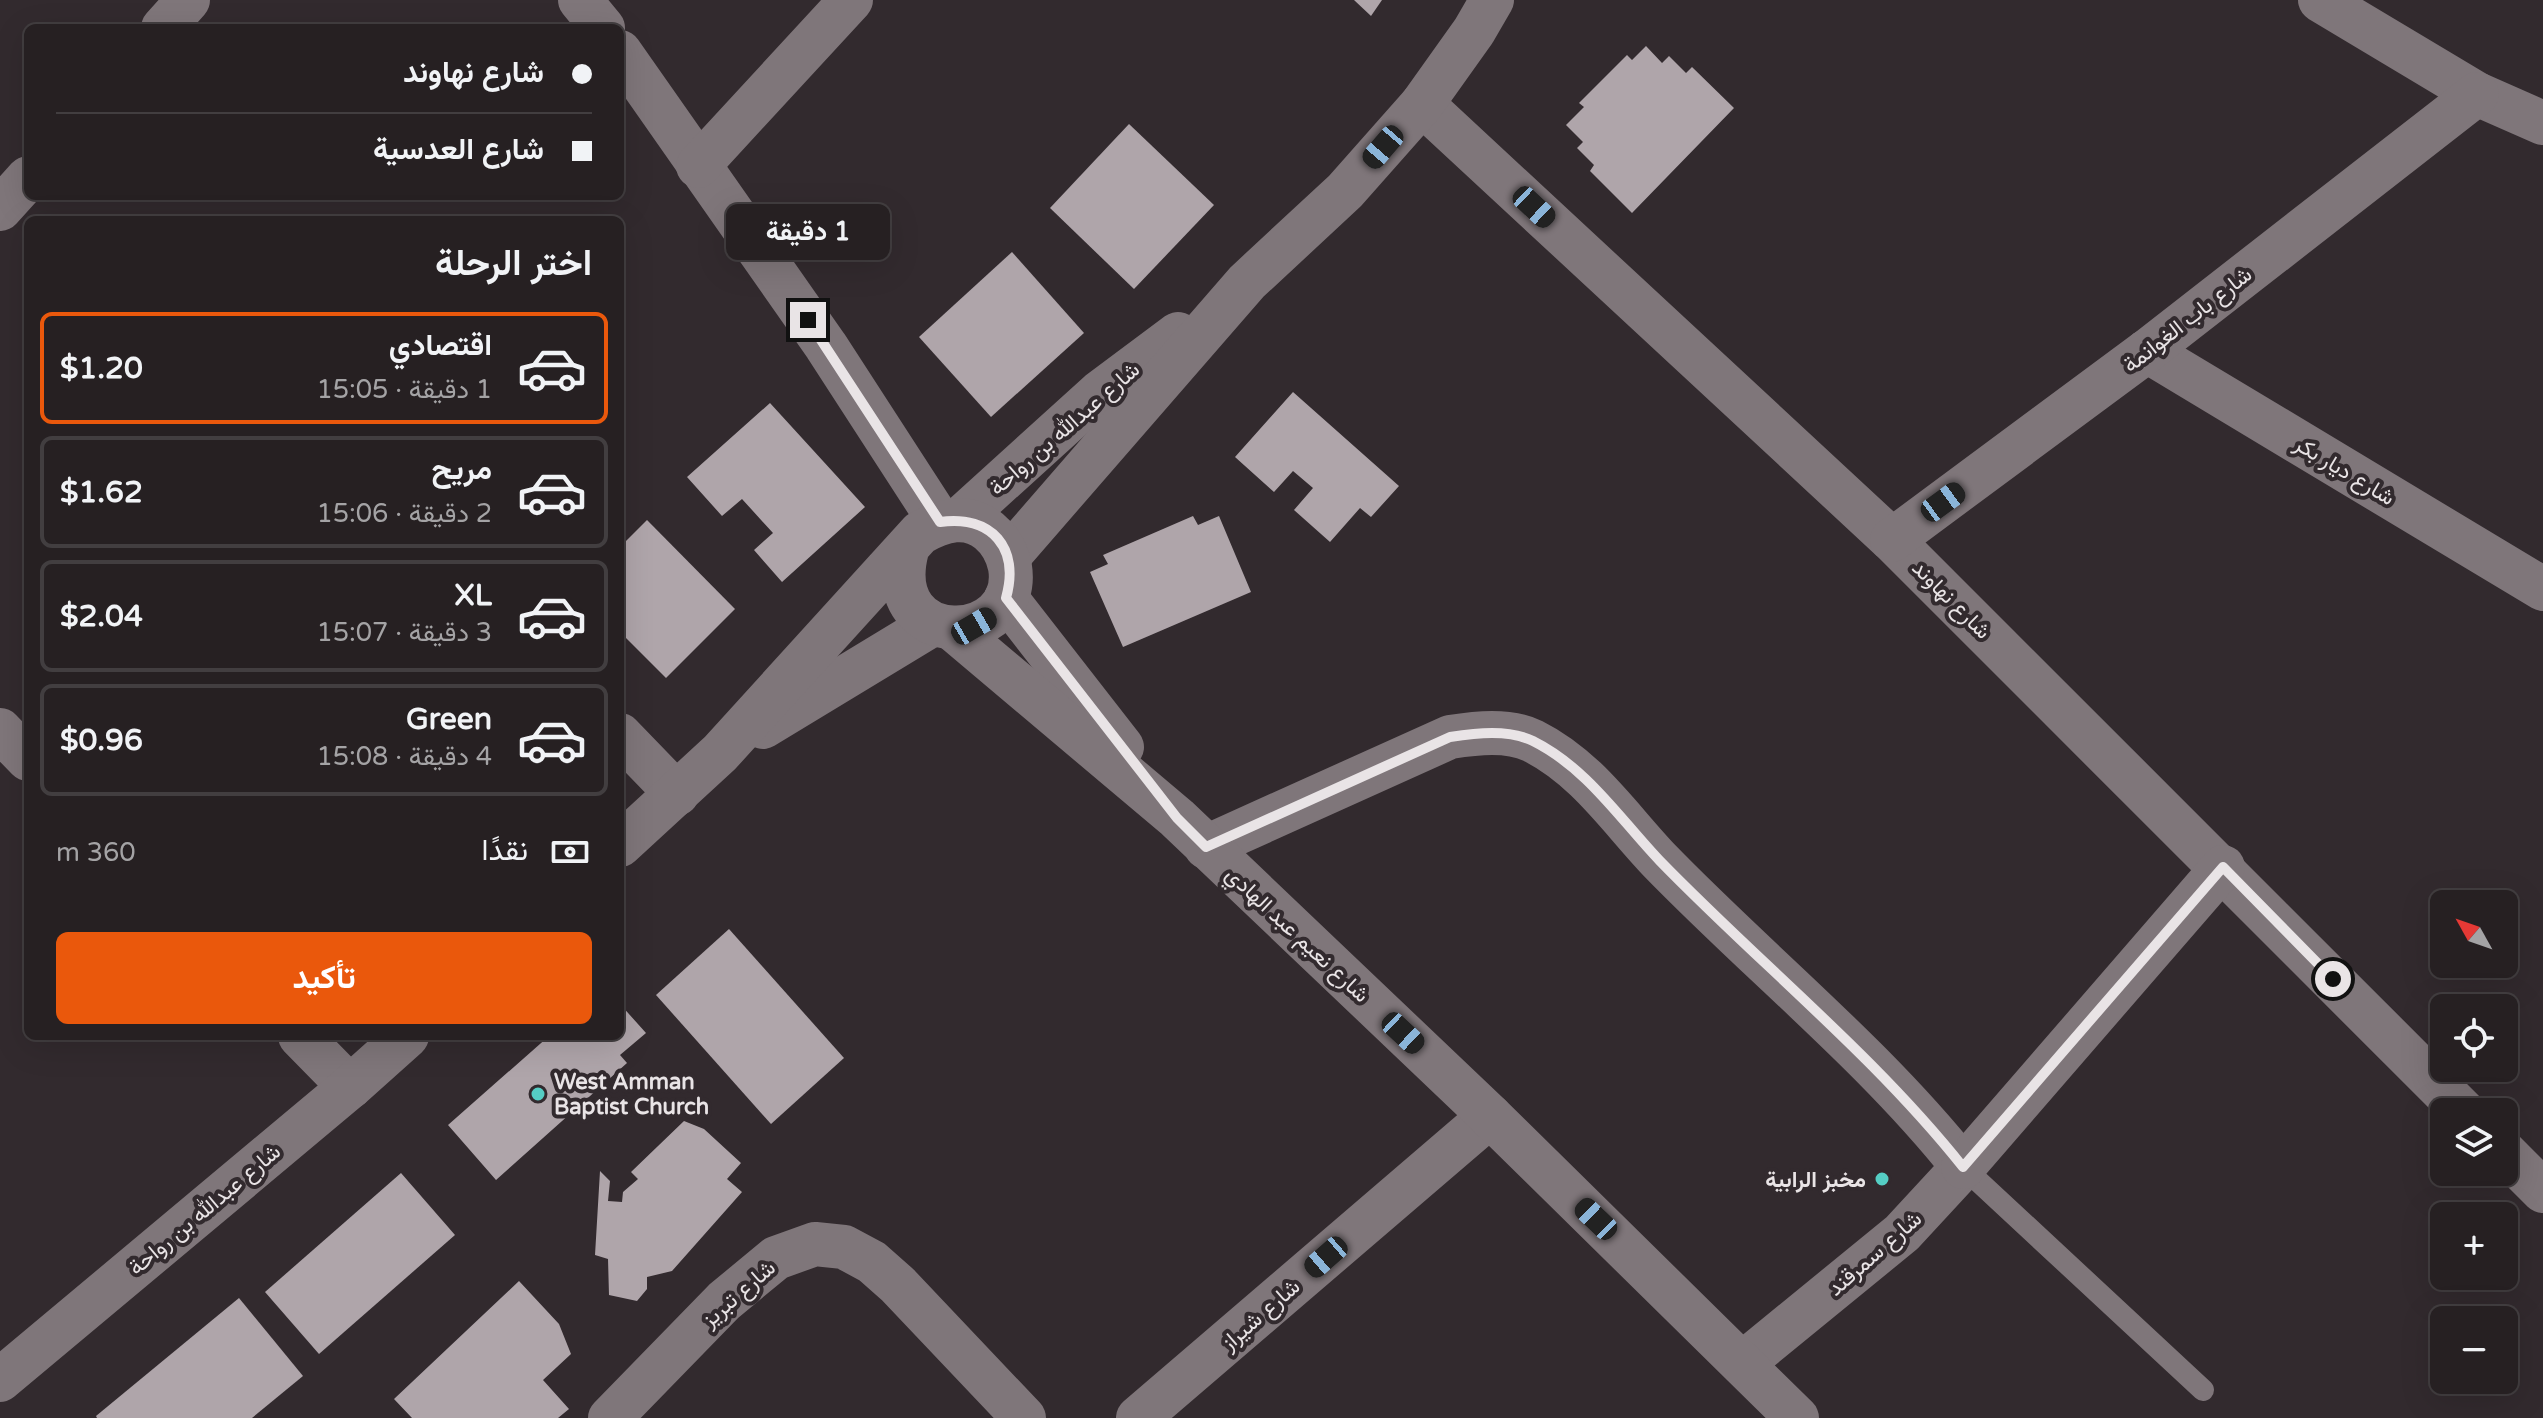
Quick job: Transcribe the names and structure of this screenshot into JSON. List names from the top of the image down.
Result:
{
  "streets": {
    "street": [
      "شارع باب الغوانمة",
      "شارع عبدالله بن رواحة",
      "شارع ديار بكر",
      "شارع نهاوند",
      "شارع نعيم عبد الهادي",
      "شارع سمرقند",
      "شارع تبريز",
      "شارع شيراز"
    ]
  },
  "crossings": [
    ["شارع باب الغوانمة", "شارع ديار بكر"],
    ["شارع باب الغوانمة", "شارع نهاوند"],
    ["شارع عبدالله بن رواحة", "شارع نهاوند"],
    ["شارع عبدالله بن رواحة", "شارع نعيم عبد الهادي"],
    ["شارع نهاوند", "شارع سمرقند"],
    ["شارع نعيم عبد الهادي", "شارع سمرقند"],
    ["شارع نعيم عبد الهادي", "شارع شيراز"]
  ],
  "places": ["West Amman Baptist Church", "مخبز الرابية"],
  "north": "top left",
  "page": {
    "banner": ["شارع نهاوند", "شارع العدسية"],
    "bubble": "1 دقيقة",
    "heading": "اختر الرحلة",
    "list": [
      {
        "name": "اقتصادي",
        "note": "1 دقيقة · 15:05",
        "value": "$1.20"
      },
      {
        "name": "مريح",
        "note": "2 دقيقة · 15:06",
        "value": "$1.62"
      },
      {
        "name": "XL",
        "note": "3 دقيقة · 15:07",
        "value": "$2.04"
      },
      {
        "name": "Green",
        "note": "4 دقيقة · 15:08",
        "value": "$0.96"
      }
    ],
    "pay": ["نقدًا", "360 m"],
    "map_buttons": ["+", "−"],
    "buttons": "تأكيد"
  }
}
